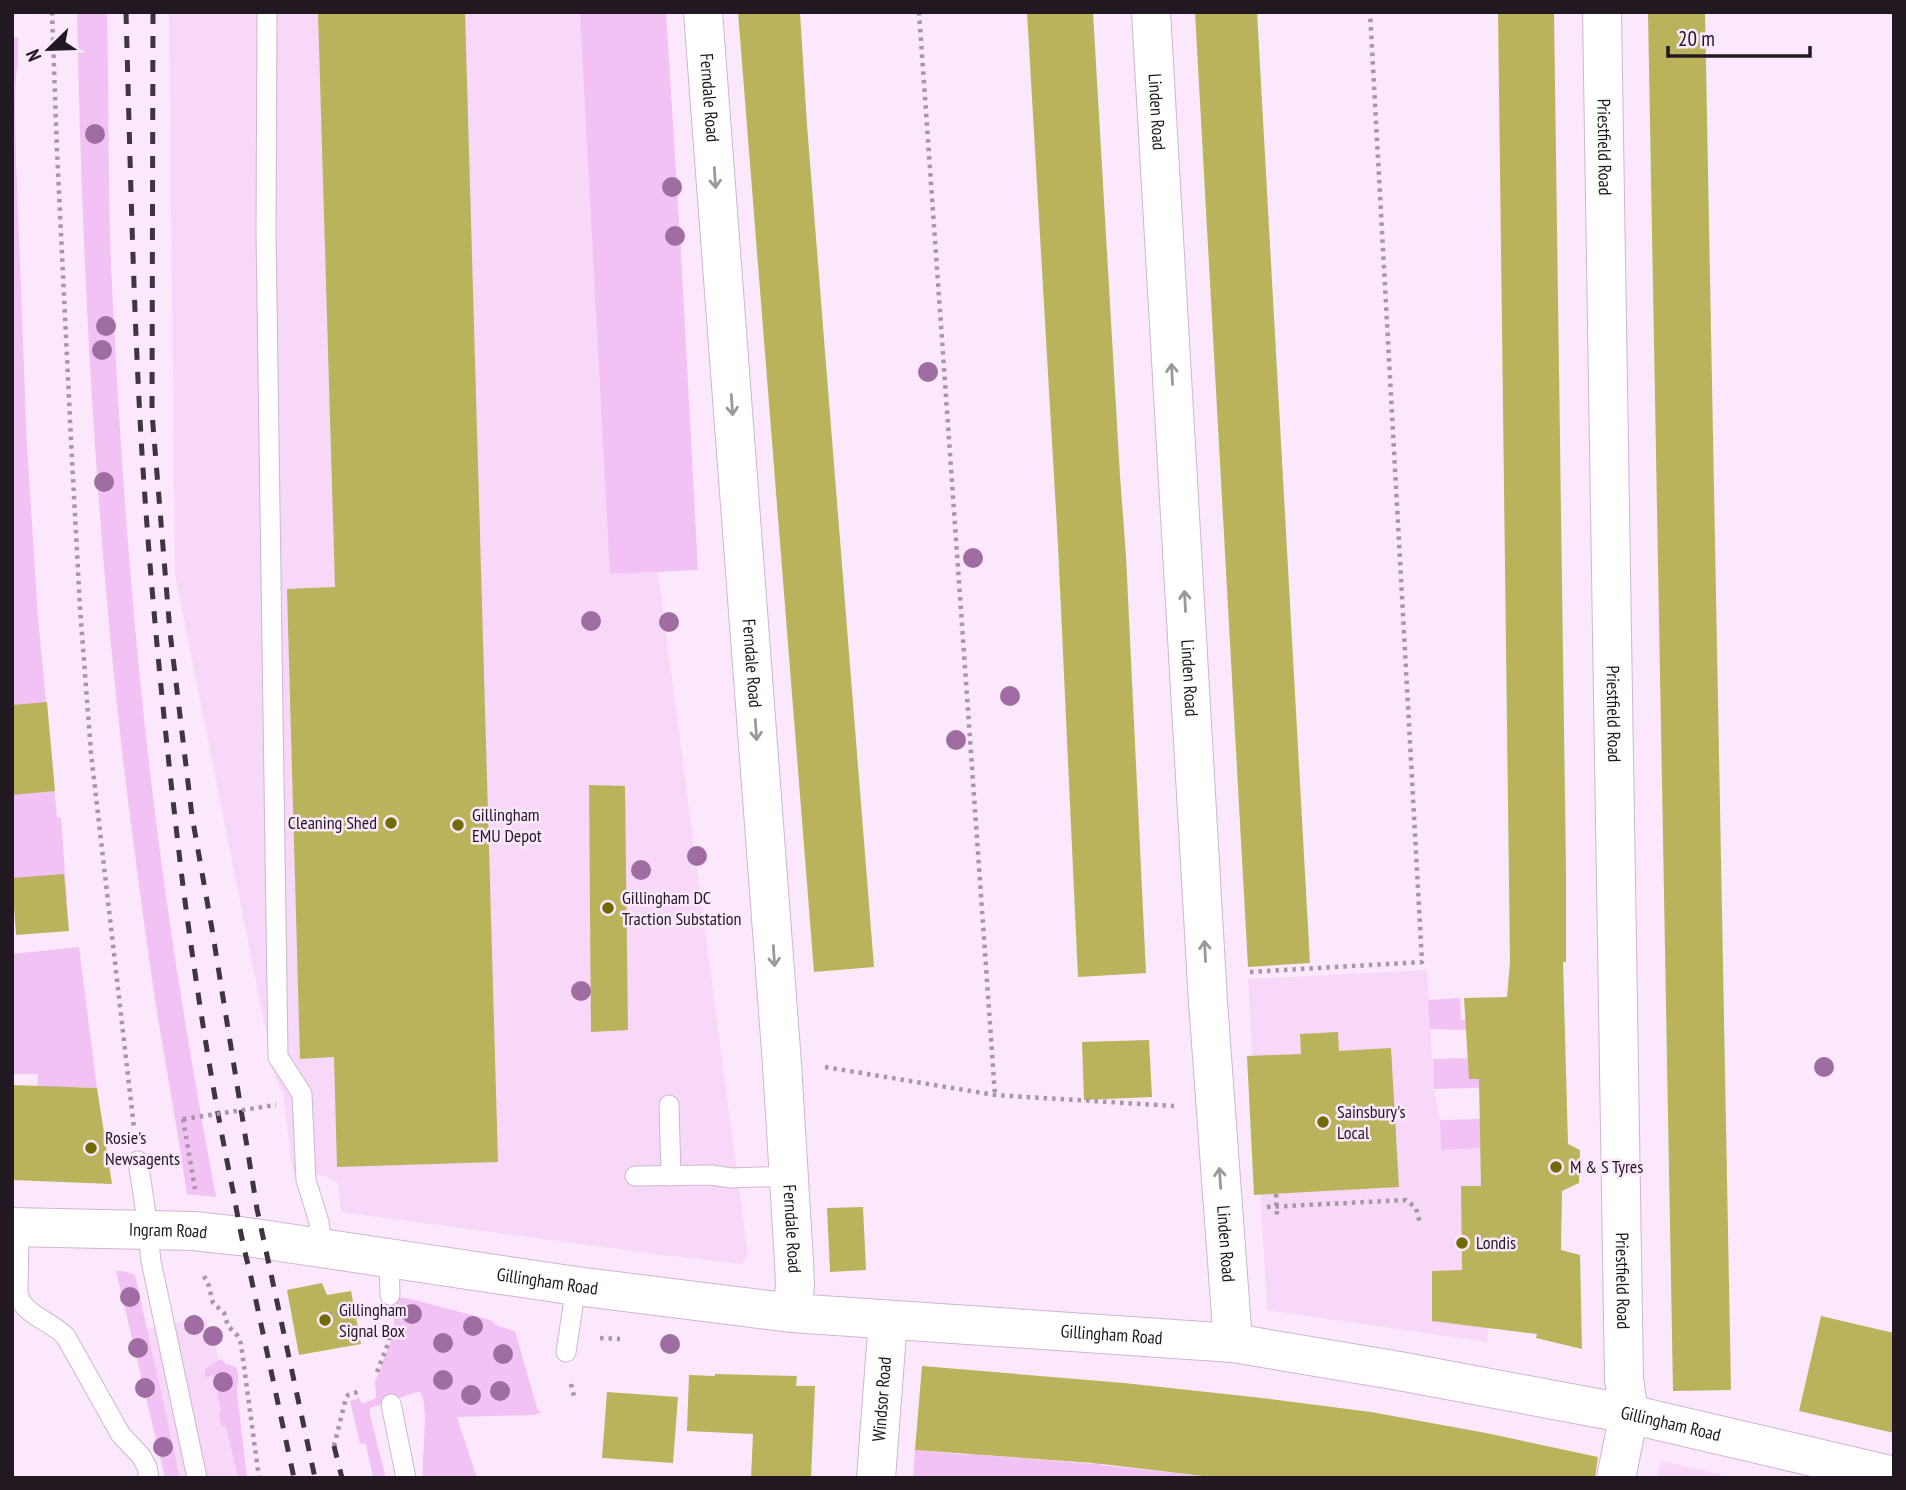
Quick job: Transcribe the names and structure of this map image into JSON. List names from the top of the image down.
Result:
{
  "streets": {
    "street": [
      "Ferndale Road",
      "Linden Road",
      "Priestfield Road",
      "Ingram Road",
      "Gillingham Road",
      "Windsor Road"
    ]
  },
  "crossings": [
    ["Ferndale Road", "Gillingham Road"],
    ["Linden Road", "Gillingham Road"],
    ["Priestfield Road", "Gillingham Road"],
    ["Ingram Road", "Gillingham Road"],
    ["Gillingham Road", "Windsor Road"]
  ],
  "one_way": ["Ferndale Road", "Linden Road"],
  "places": [
    "Cleaning Shed",
    "Gillingham EMU Depot",
    "Gillingham DC Traction Substation",
    "Sainsbury's Local",
    "Rosie's Newsagents",
    "M & S Tyres",
    "Londis",
    "Gillingham Signal Box"
  ],
  "scale_bar": "20 m",
  "north": "bottom left"
}
